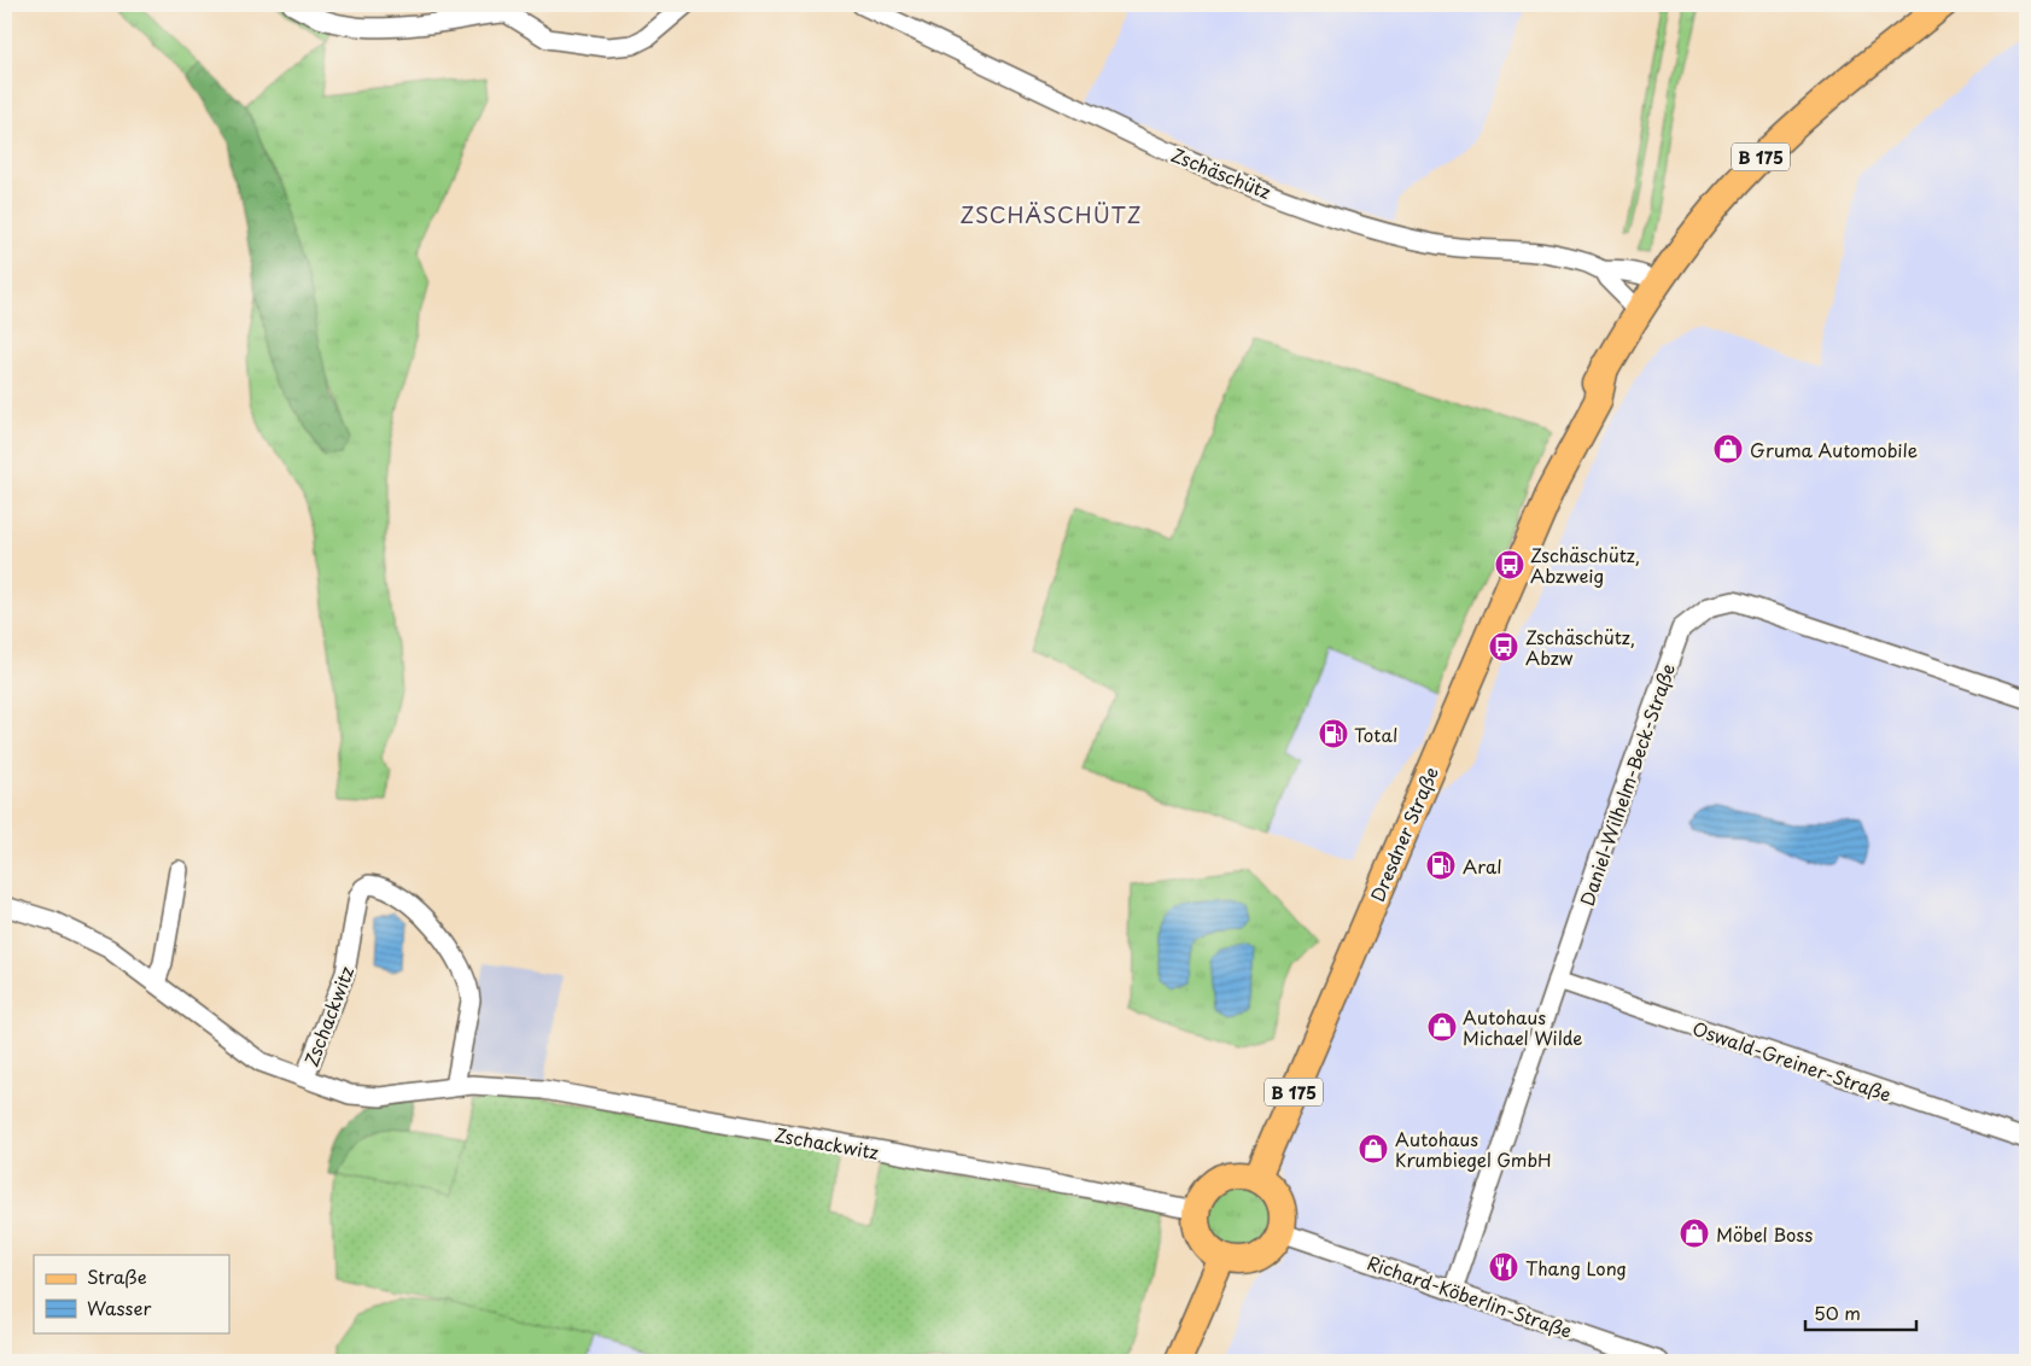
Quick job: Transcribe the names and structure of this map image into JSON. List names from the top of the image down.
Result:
{
  "streets": {
    "main road": ["B 175", "Dresdner Straße"],
    "street": [
      "Zschäschütz",
      "Daniel-Wilhelm-Beck-Straße",
      "Zschackwitz",
      "Oswald-Greiner-Straße",
      "Richard-Köberlin-Straße"
    ]
  },
  "crossings": [
    ["B 175", "Zschäschütz"],
    ["B 175", "Dresdner Straße"],
    ["Zschäschütz", "Dresdner Straße"],
    ["Daniel-Wilhelm-Beck-Straße", "Oswald-Greiner-Straße"],
    ["Daniel-Wilhelm-Beck-Straße", "Richard-Köberlin-Straße"],
    ["Dresdner Straße", "Zschackwitz"],
    ["Dresdner Straße", "Richard-Köberlin-Straße"],
    ["Zschackwitz", "Richard-Köberlin-Straße"]
  ],
  "districts": ["ZSCHÄSCHÜTZ"],
  "places": {
    "shop": [
      "Gruma Automobile",
      "Autohaus Michael Wilde",
      "Autohaus Krumbiegel GmbH",
      "Möbel Boss"
    ],
    "bus stop": ["Zschäschütz, Abzweig", "Zschäschütz, Abzw"],
    "fuel station": ["Total", "Aral"],
    "restaurant": ["Thang Long"]
  },
  "legend": ["Straße", "Wasser"],
  "scale_bar": "50 m"
}
